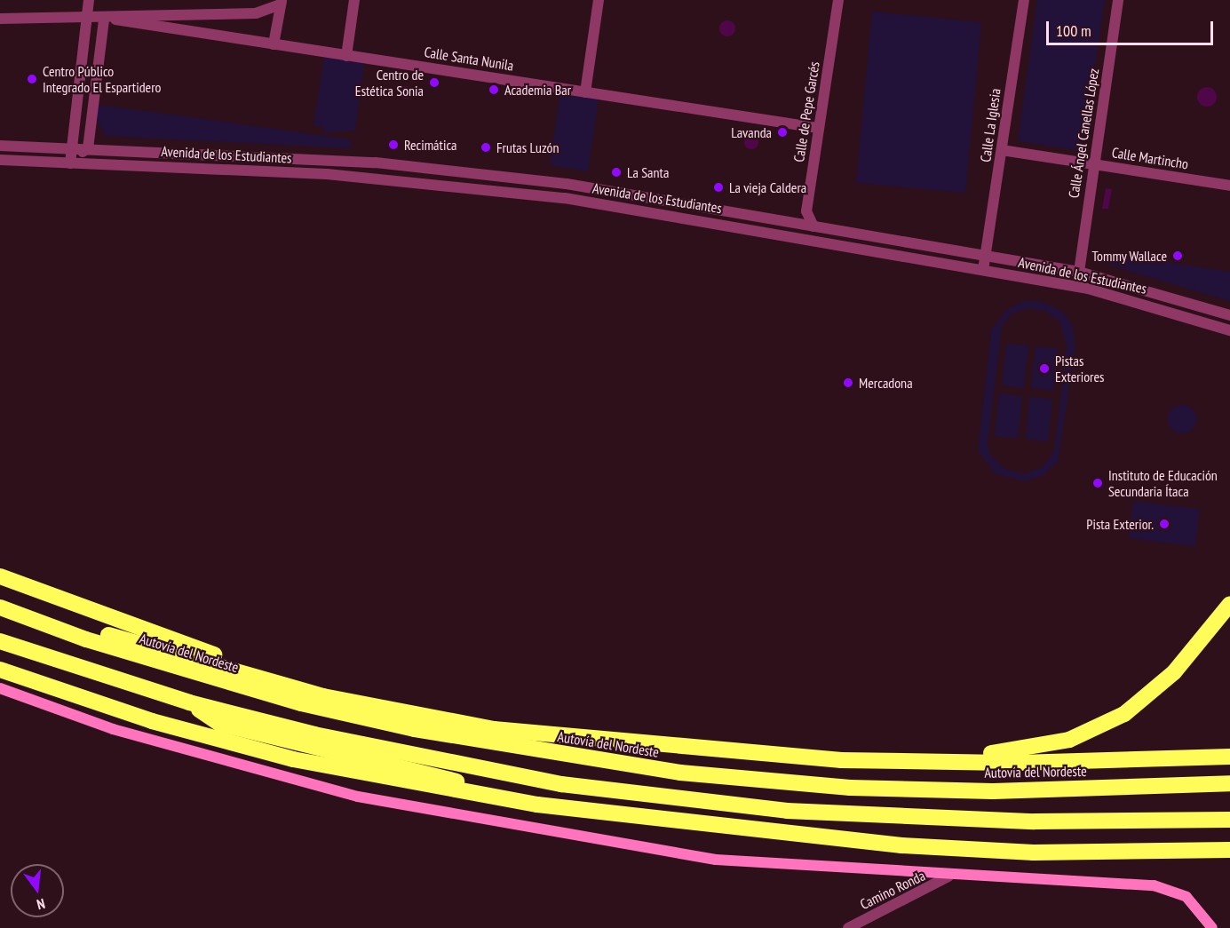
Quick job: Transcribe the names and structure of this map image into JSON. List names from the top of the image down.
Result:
{
  "streets": {
    "highway": ["Autovía del Nordeste"],
    "street": [
      "Calle Santa Nunila",
      "Calle de Pepe Garcés",
      "Calle La Iglesia",
      "Calle Ángel Canellas López",
      "Avenida de los Estudiantes",
      "Calle Martincho",
      "Camino Ronda"
    ]
  },
  "crossings": [
    ["Calle Santa Nunila", "Calle de Pepe Garcés"],
    ["Calle de Pepe Garcés", "Avenida de los Estudiantes"],
    ["Calle La Iglesia", "Avenida de los Estudiantes"],
    ["Calle La Iglesia", "Calle Martincho"],
    ["Calle Ángel Canellas López", "Avenida de los Estudiantes"],
    ["Calle Ángel Canellas López", "Calle Martincho"]
  ],
  "places": [
    "Centro Público Integrado El Espartidero",
    "Centro de Estética Sonia",
    "Academia Bar",
    "Lavanda",
    "Recimática",
    "Frutas Luzón",
    "La Santa",
    "La vieja Caldera",
    "Tommy Wallace",
    "Pistas Exteriores",
    "Mercadona",
    "Instituto de Educación Secundaria Ítaca",
    "Pista Exterior."
  ],
  "scale_bar": "100 m",
  "north": "bottom"
}
